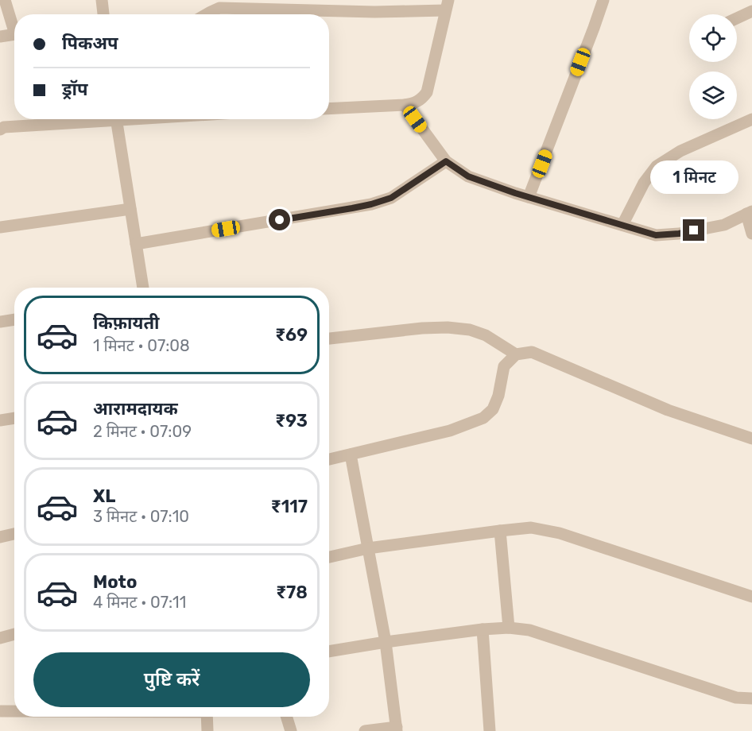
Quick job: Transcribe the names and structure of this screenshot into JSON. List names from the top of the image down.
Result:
{
  "page": {
    "banner": ["पिकअप", "ड्रॉप"],
    "bubble": "1 मिनट",
    "list": [
      {
        "name": "किफ़ायती",
        "note": "1 मिनट · 07:08",
        "value": "₹69"
      },
      {
        "name": "आरामदायक",
        "note": "2 मिनट · 07:09",
        "value": "₹93"
      },
      {
        "name": "XL",
        "note": "3 मिनट · 07:10",
        "value": "₹117"
      },
      {
        "name": "Moto",
        "note": "4 मिनट · 07:11",
        "value": "₹78"
      }
    ],
    "buttons": "पुष्टि करें"
  }
}
